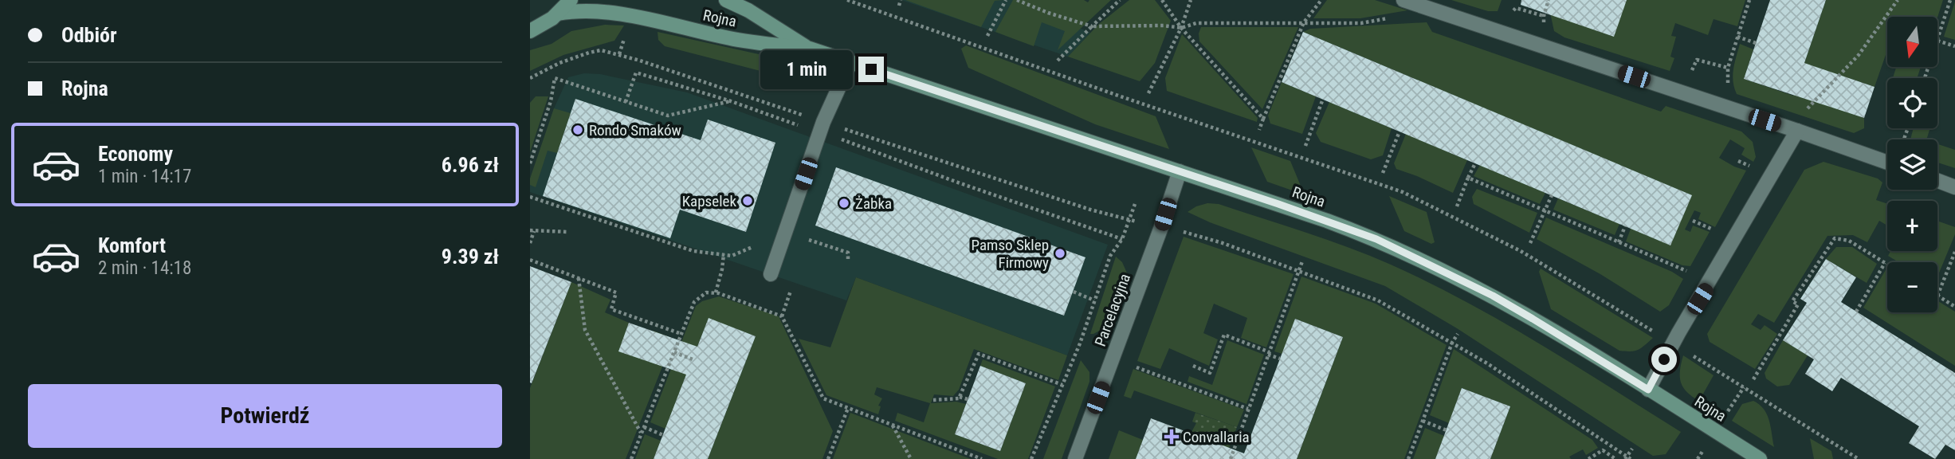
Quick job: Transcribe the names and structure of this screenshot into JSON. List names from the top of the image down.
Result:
{
  "streets": {
    "street": ["Rojna"],
    "lane": ["Parcelacyjna"]
  },
  "crossings": [
    ["Rojna", "Parcelacyjna"]
  ],
  "places": {
    "other": [
      "Rondo Smaków",
      "Kapselek",
      "Żabka",
      "Pamso Sklep Firmowy"
    ],
    "health": ["Convallaria"]
  },
  "north": "bottom",
  "page": {
    "banner": ["Odbiór", "Rojna"],
    "map_buttons": ["+", "−"],
    "bubble": "1 min",
    "list": [
      {
        "name": "Economy",
        "note": "1 min · 14:17",
        "value": "6.96 zł"
      },
      {
        "name": "Komfort",
        "note": "2 min · 14:18",
        "value": "9.39 zł"
      }
    ],
    "buttons": "Potwierdź"
  }
}
